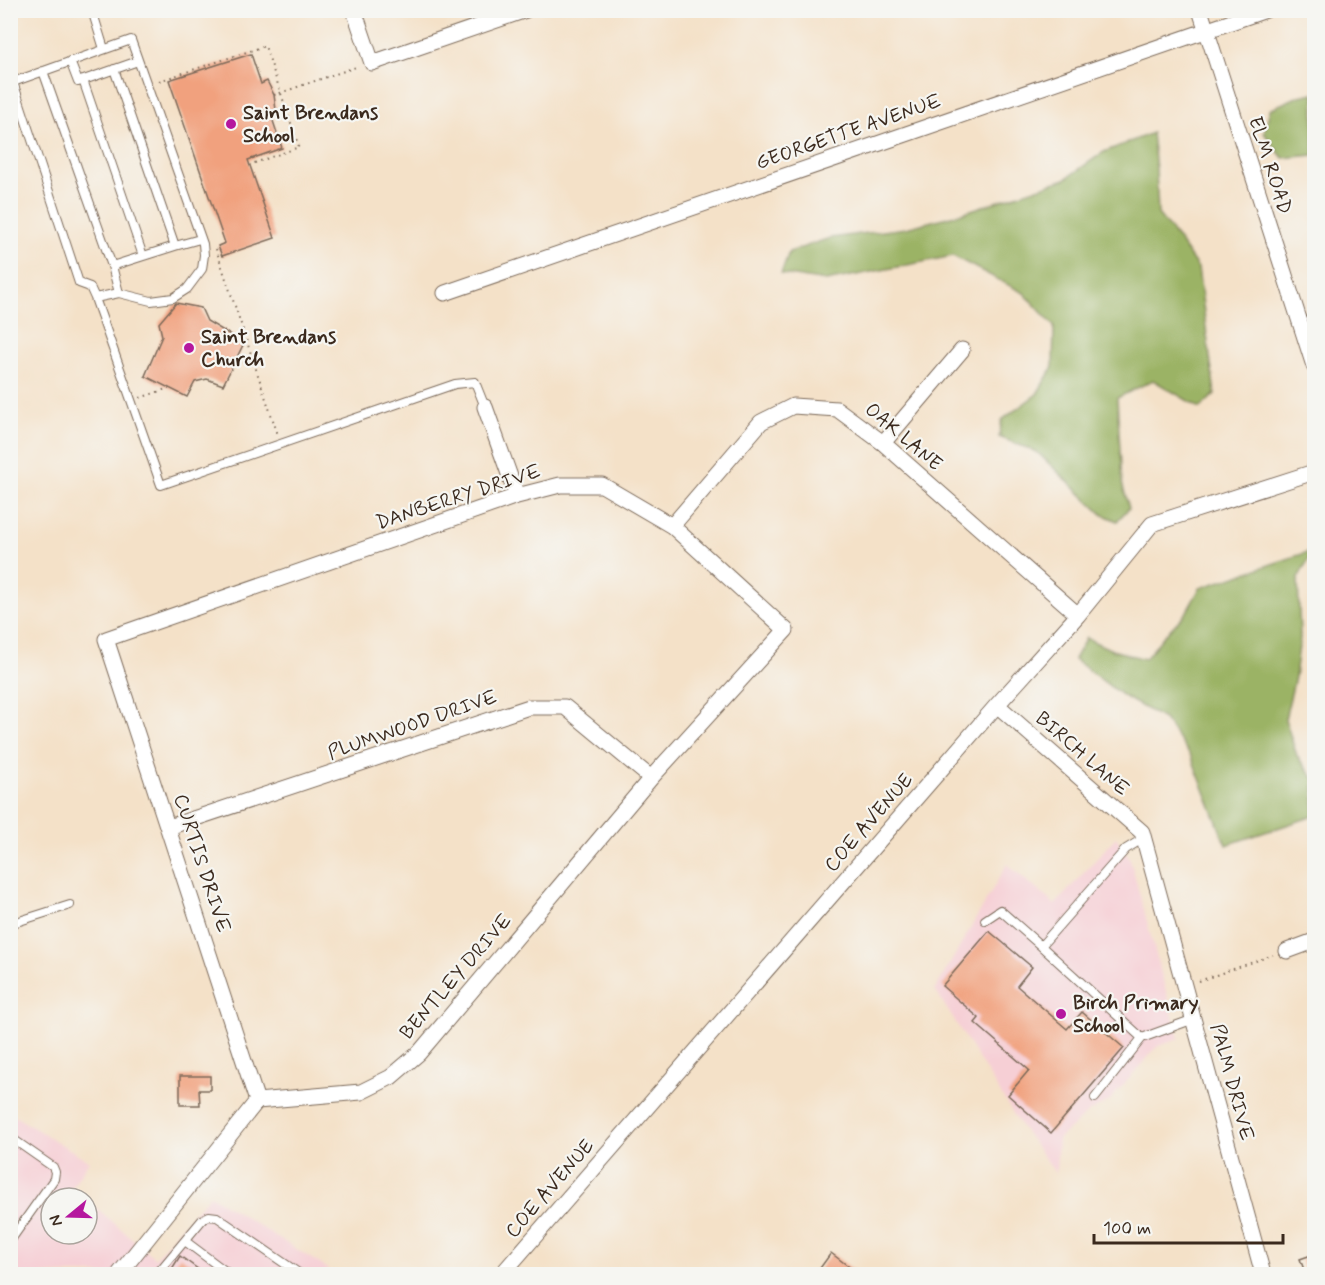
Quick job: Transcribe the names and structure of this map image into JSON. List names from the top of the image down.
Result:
{
  "streets": {
    "street": [
      "GEORGETTE AVENUE",
      "ELM ROAD",
      "OAK LANE",
      "DANBERRY DRIVE",
      "PLUMWOOD DRIVE",
      "BIRCH LANE",
      "COE AVENUE",
      "CURTIS DRIVE",
      "BENTLEY DRIVE",
      "PALM DRIVE"
    ]
  },
  "crossings": [
    ["GEORGETTE AVENUE", "ELM ROAD"],
    ["OAK LANE", "DANBERRY DRIVE"],
    ["OAK LANE", "COE AVENUE"],
    ["DANBERRY DRIVE", "CURTIS DRIVE"],
    ["DANBERRY DRIVE", "BENTLEY DRIVE"],
    ["PLUMWOOD DRIVE", "CURTIS DRIVE"],
    ["PLUMWOOD DRIVE", "BENTLEY DRIVE"],
    ["BIRCH LANE", "COE AVENUE"],
    ["BIRCH LANE", "PALM DRIVE"],
    ["CURTIS DRIVE", "BENTLEY DRIVE"]
  ],
  "places": ["Saint Brendans School", "Saint Brendans Church", "Birch Primary School"],
  "scale_bar": "100 m",
  "north": "left"
}
